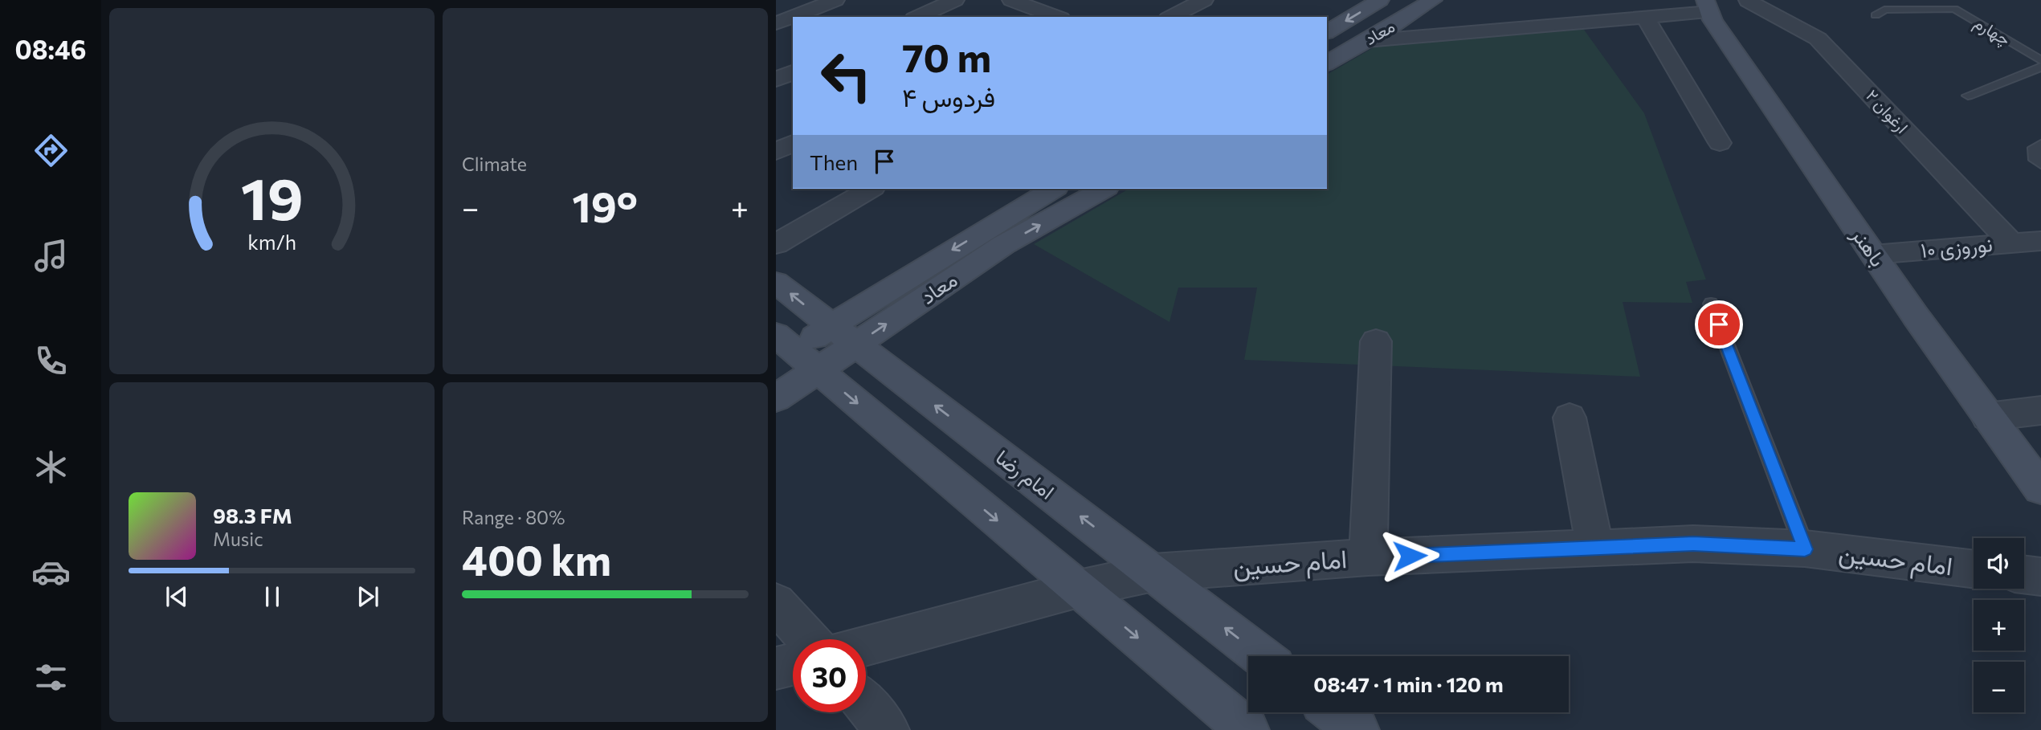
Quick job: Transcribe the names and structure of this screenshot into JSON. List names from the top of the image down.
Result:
{
  "streets": {
    "main road": ["معاد", "باهنر", "امام رضا"],
    "street": ["ارغوان ۲", "نوروزی ۱۰", "امام حسین"],
    "lane": ["چهارم"]
  },
  "crossings": [
    ["معاد", "امام رضا"],
    ["ارغوان ۲", "نوروزی ۱۰"],
    ["باهنر", "نوروزی ۱۰"],
    ["امام رضا", "امام حسین"]
  ],
  "page": {
    "tabs": "08:46",
    "tile": [
      "Climate",
      ["Range · 80%", "400 km"]
    ],
    "turn": ["70 m", "فردوس ۴"],
    "then": "Then",
    "heat": ["−", "19°", "+"],
    "song": ["98.3 FM", "Music"],
    "map_buttons": ["+", "−"],
    "limit": "30",
    "trip": "08:47 · 1 min · 120 m",
    "gauge": ["19", "km/h"]
  }
}
